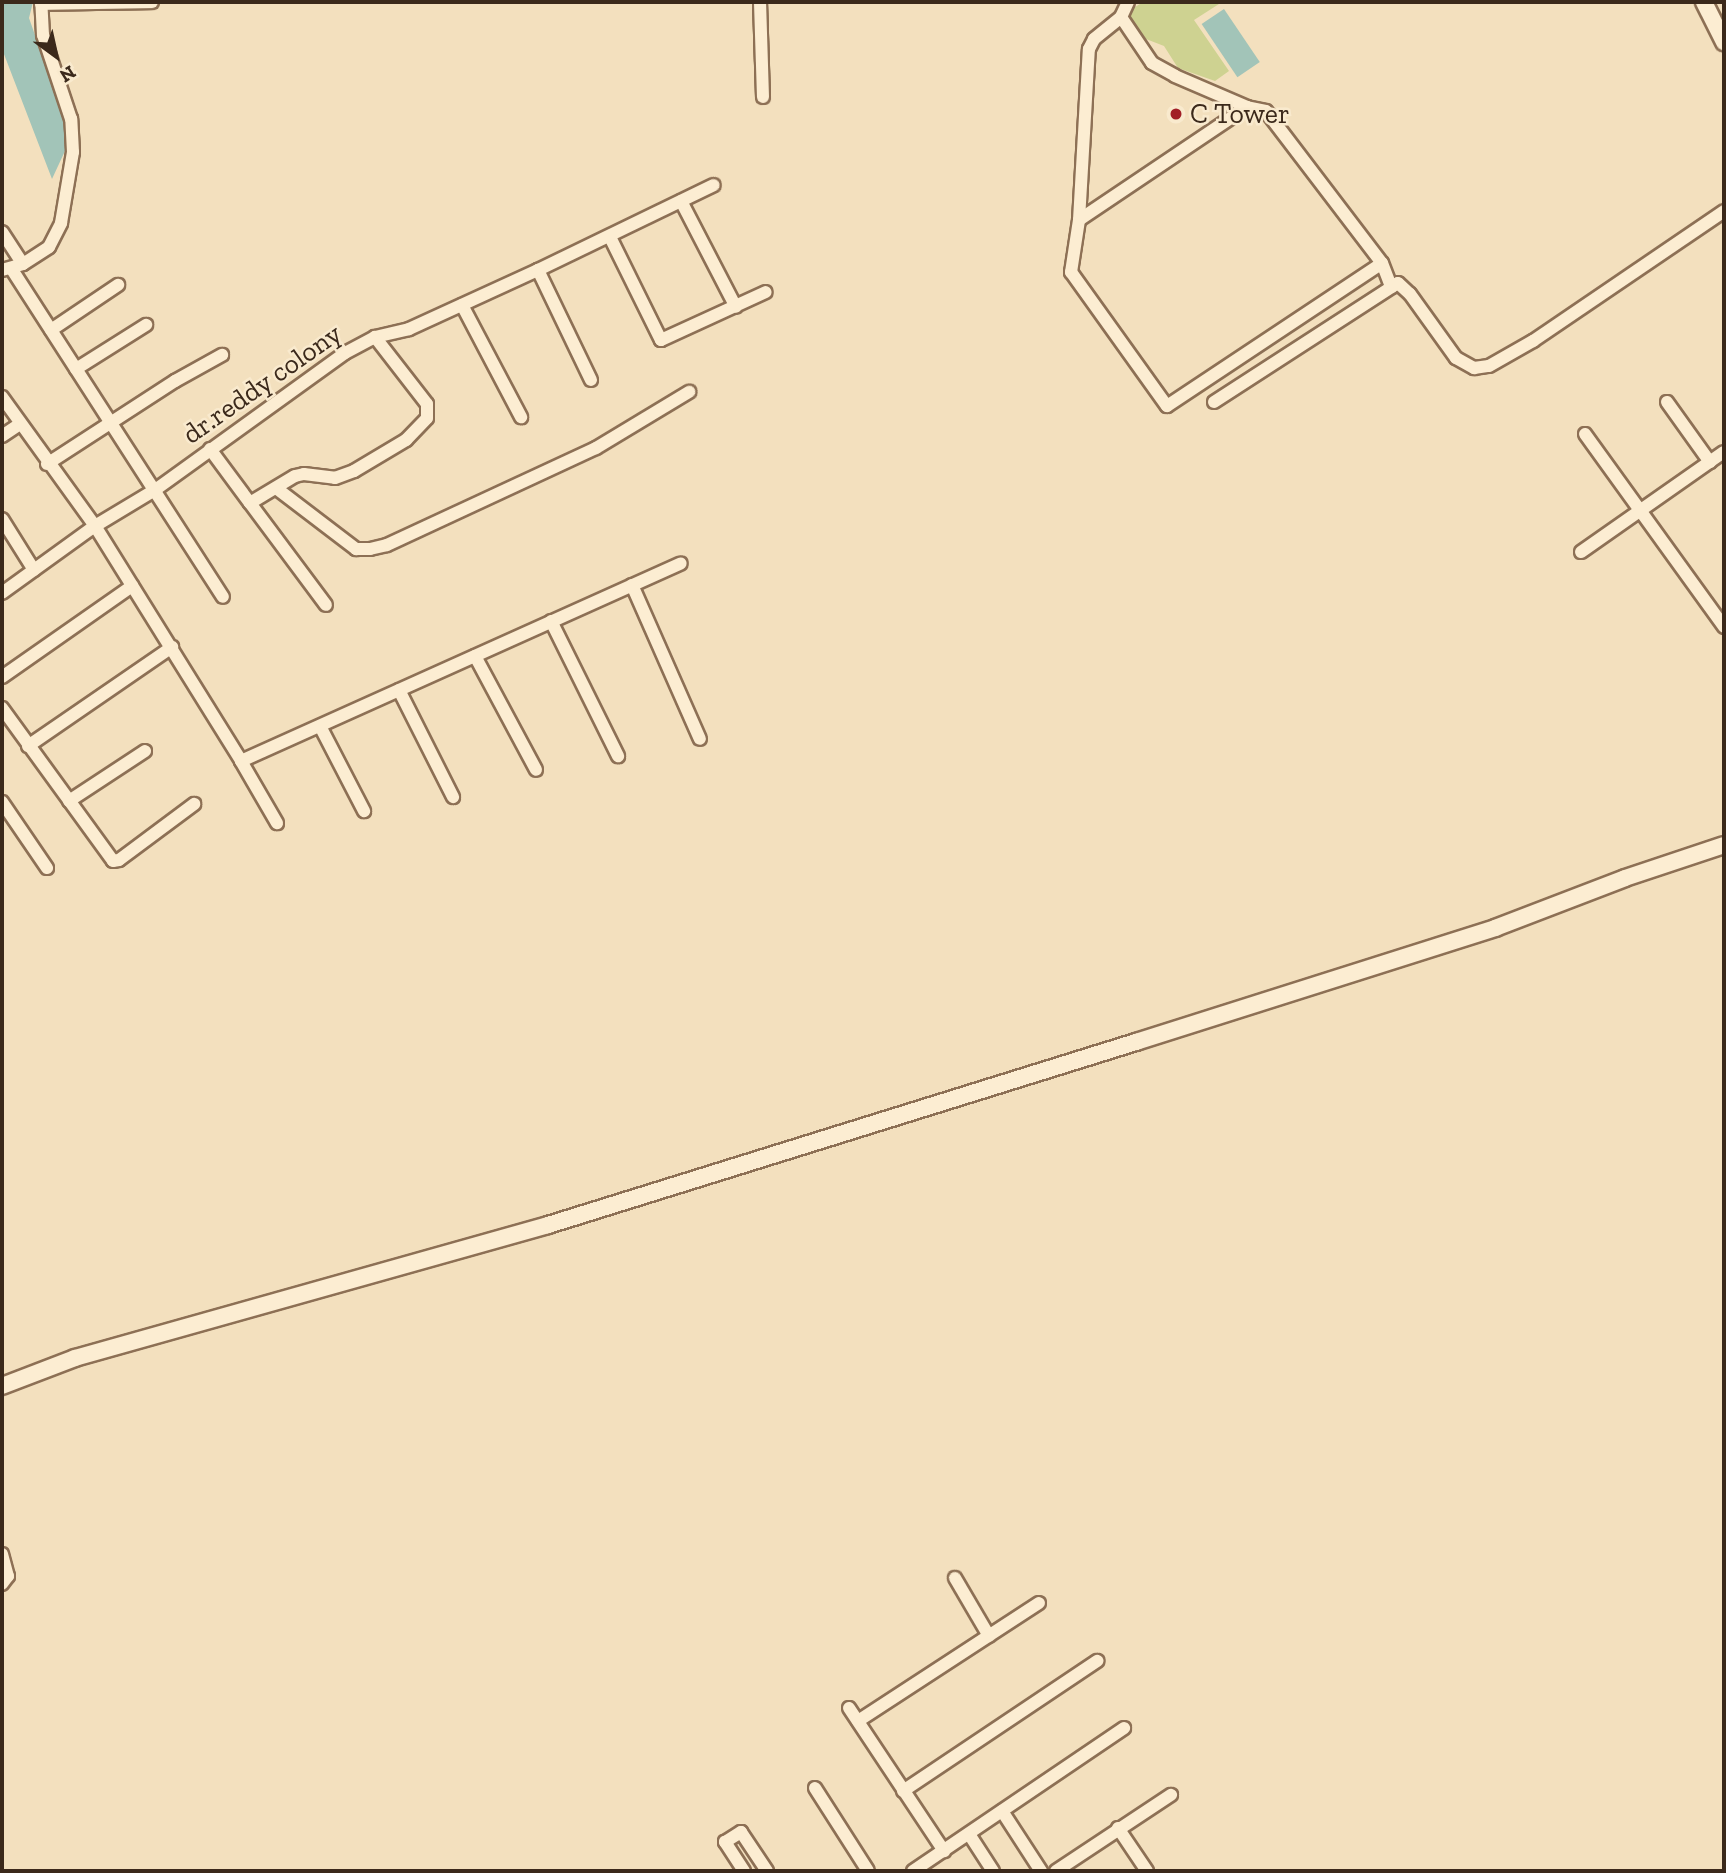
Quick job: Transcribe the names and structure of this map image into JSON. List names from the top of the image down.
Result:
{
  "streets": {
    "street": ["dr.reddy colony"]
  },
  "places": ["C Tower"],
  "north": "bottom right"
}
